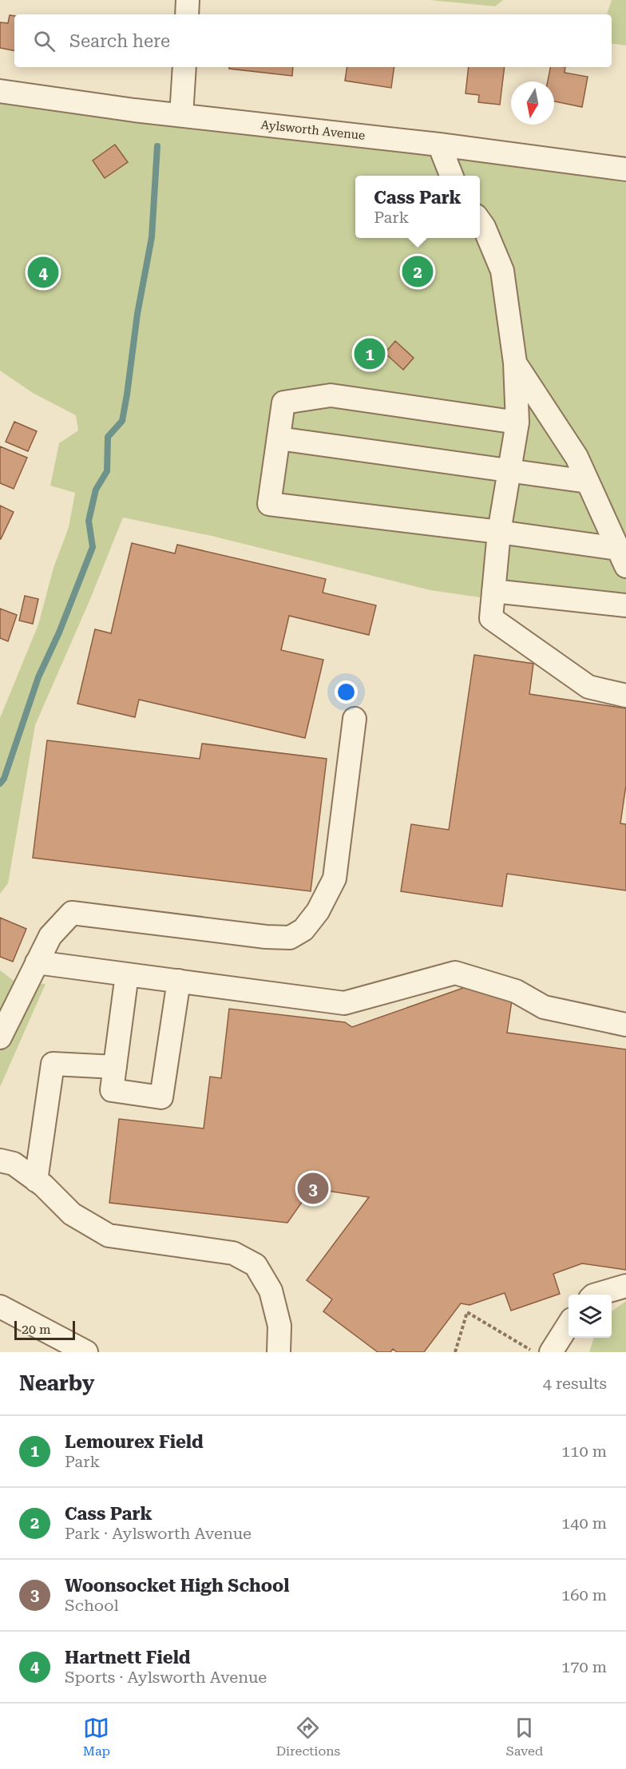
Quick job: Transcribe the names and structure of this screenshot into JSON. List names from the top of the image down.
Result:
{
  "streets": {
    "street": ["Aylsworth Avenue"]
  },
  "scale_bar": "20 m",
  "north": "bottom",
  "page": {
    "search": "Search here",
    "popup": ["Cass Park", "Park"],
    "pins": [
      "2",
      "4",
      "1",
      "3"
    ],
    "scale": "20 m",
    "heading": ["Nearby", "4 results"],
    "list": [
      {
        "mark": "1",
        "name": "Lemourex Field",
        "note": "Park",
        "value": "110 m"
      },
      {
        "mark": "2",
        "name": "Cass Park",
        "note": "Park · Aylsworth Avenue",
        "value": "140 m"
      },
      {
        "mark": "3",
        "name": "Woonsocket High School",
        "note": "School",
        "value": "160 m"
      },
      {
        "mark": "4",
        "name": "Hartnett Field",
        "note": "Sports · Aylsworth Avenue",
        "value": "170 m"
      }
    ],
    "nav": ["Map", "Directions", "Saved"]
  }
}
